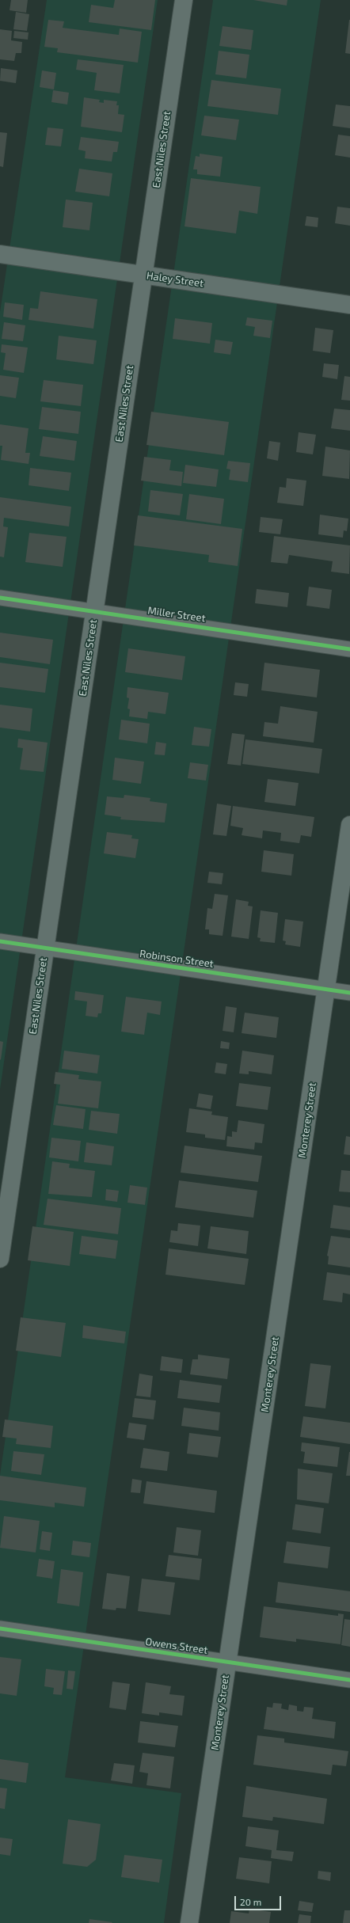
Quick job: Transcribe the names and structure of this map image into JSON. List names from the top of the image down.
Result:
{
  "streets": {
    "main road": ["East Niles Street", "Haley Street", "Monterey Street"],
    "street": ["Miller Street", "Robinson Street", "Owens Street"]
  },
  "crossings": [
    ["East Niles Street", "Haley Street"],
    ["East Niles Street", "Miller Street"],
    ["East Niles Street", "Robinson Street"],
    ["Robinson Street", "Monterey Street"],
    ["Monterey Street", "Owens Street"]
  ],
  "scale_bar": "20 m"
}
